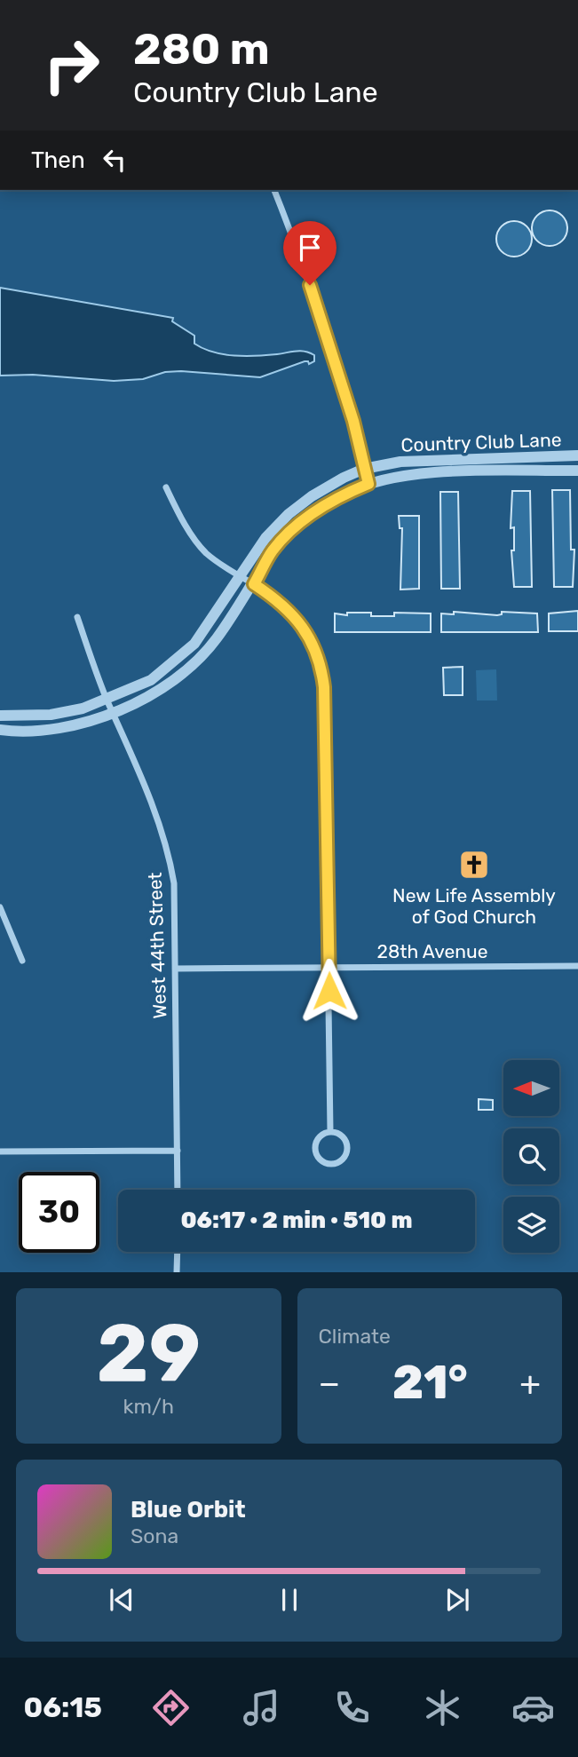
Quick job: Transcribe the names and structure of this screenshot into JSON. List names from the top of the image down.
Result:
{
  "streets": {
    "street": ["Country Club Lane", "West 44th Street", "28th Avenue"]
  },
  "crossings": [
    ["Country Club Lane", "West 44th Street"],
    ["West 44th Street", "28th Avenue"]
  ],
  "places": {
    "church": ["New Life Assembly of God Church"]
  },
  "north": "left",
  "page": {
    "turn": ["280 m", "Country Club Lane"],
    "then": "Then",
    "limit": "30",
    "trip": "06:17 · 2 min · 510 m",
    "tile": [
      ["29", "km/h"],
      "Climate"
    ],
    "heat": ["−", "21°", "+"],
    "song": ["Blue Orbit", "Sona"],
    "tabs": "06:15"
  }
}
